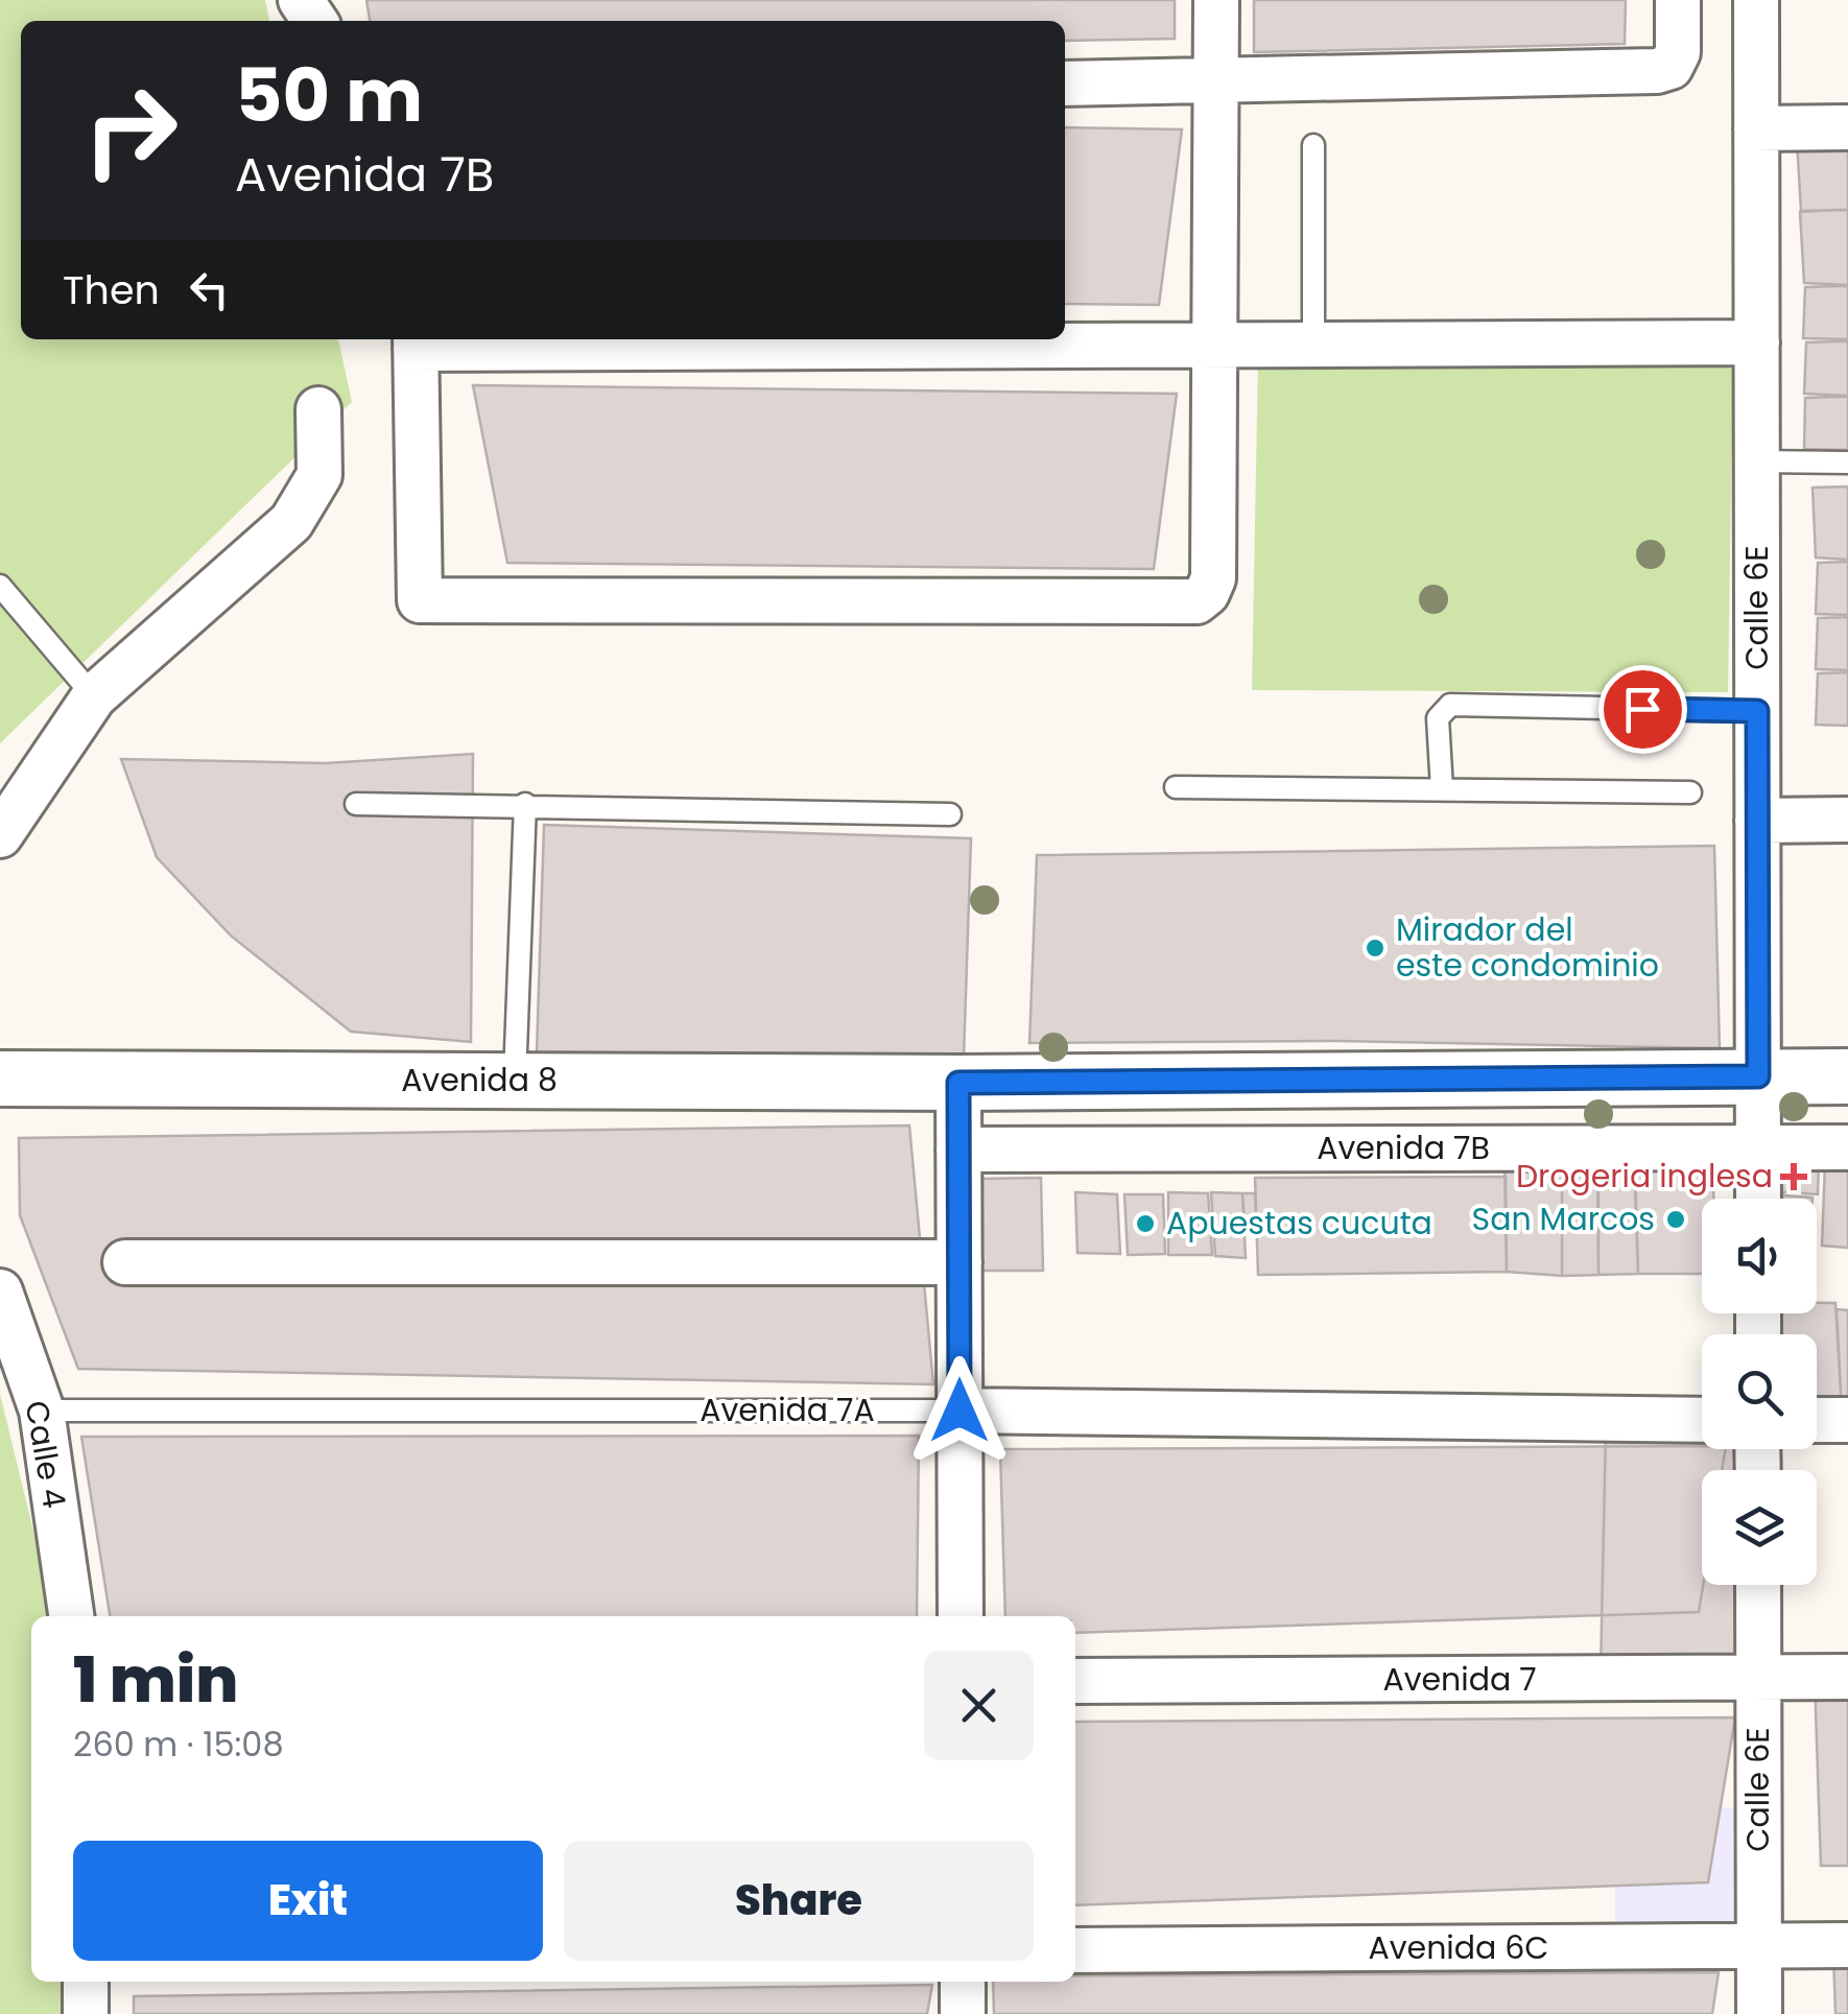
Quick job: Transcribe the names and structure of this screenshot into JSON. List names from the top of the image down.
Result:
{
  "streets": {
    "street": [
      "Calle 6E",
      "Avenida 8",
      "Avenida 7B",
      "Avenida 7A",
      "Calle 4",
      "Avenida 7",
      "Avenida 6C"
    ]
  },
  "crossings": [
    ["Calle 6E", "Avenida 7B"],
    ["Calle 6E", "Avenida 7"],
    ["Calle 6E", "Avenida 6C"],
    ["Avenida 7A", "Calle 4"]
  ],
  "places": {
    "other": ["Mirador del este condominio", "San Marcos", "Apuestas cucuta"],
    "health": ["Drogeria inglesa"]
  },
  "page": {
    "turn": ["50 m", "Avenida 7B"],
    "then": "Then",
    "heading": ["1 min", "260 m · 15:08"],
    "buttons": ["Exit", "Share"]
  }
}
